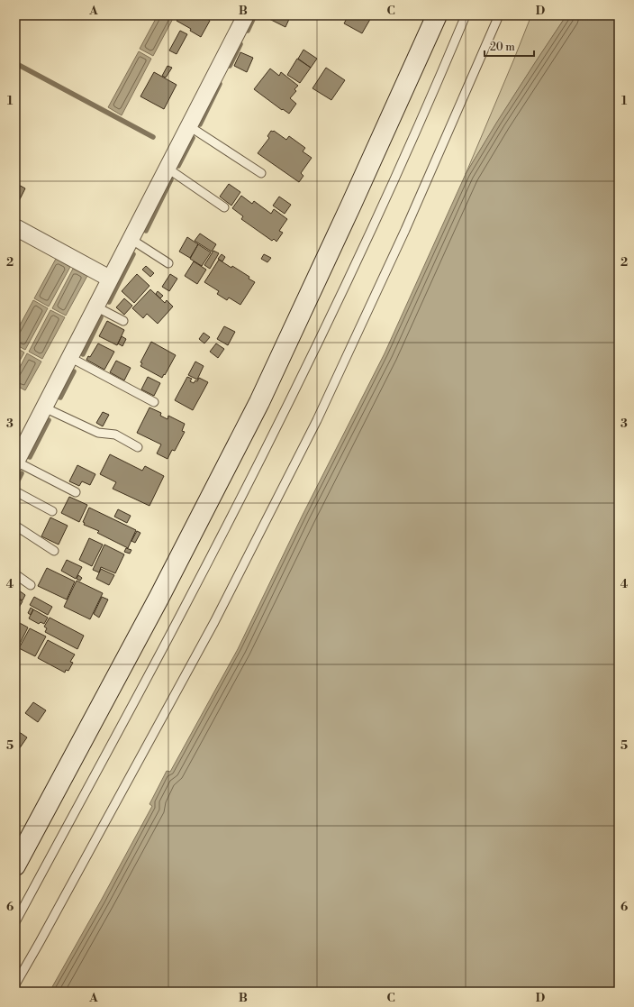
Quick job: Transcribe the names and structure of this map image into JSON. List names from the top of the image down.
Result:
{
  "scale_bar": "20 m",
  "grid": {
    "columns": [
      "A",
      "B",
      "C",
      "D"
    ],
    "rows": [
      "1",
      "2",
      "3",
      "4",
      "5",
      "6"
    ]
  }
}
